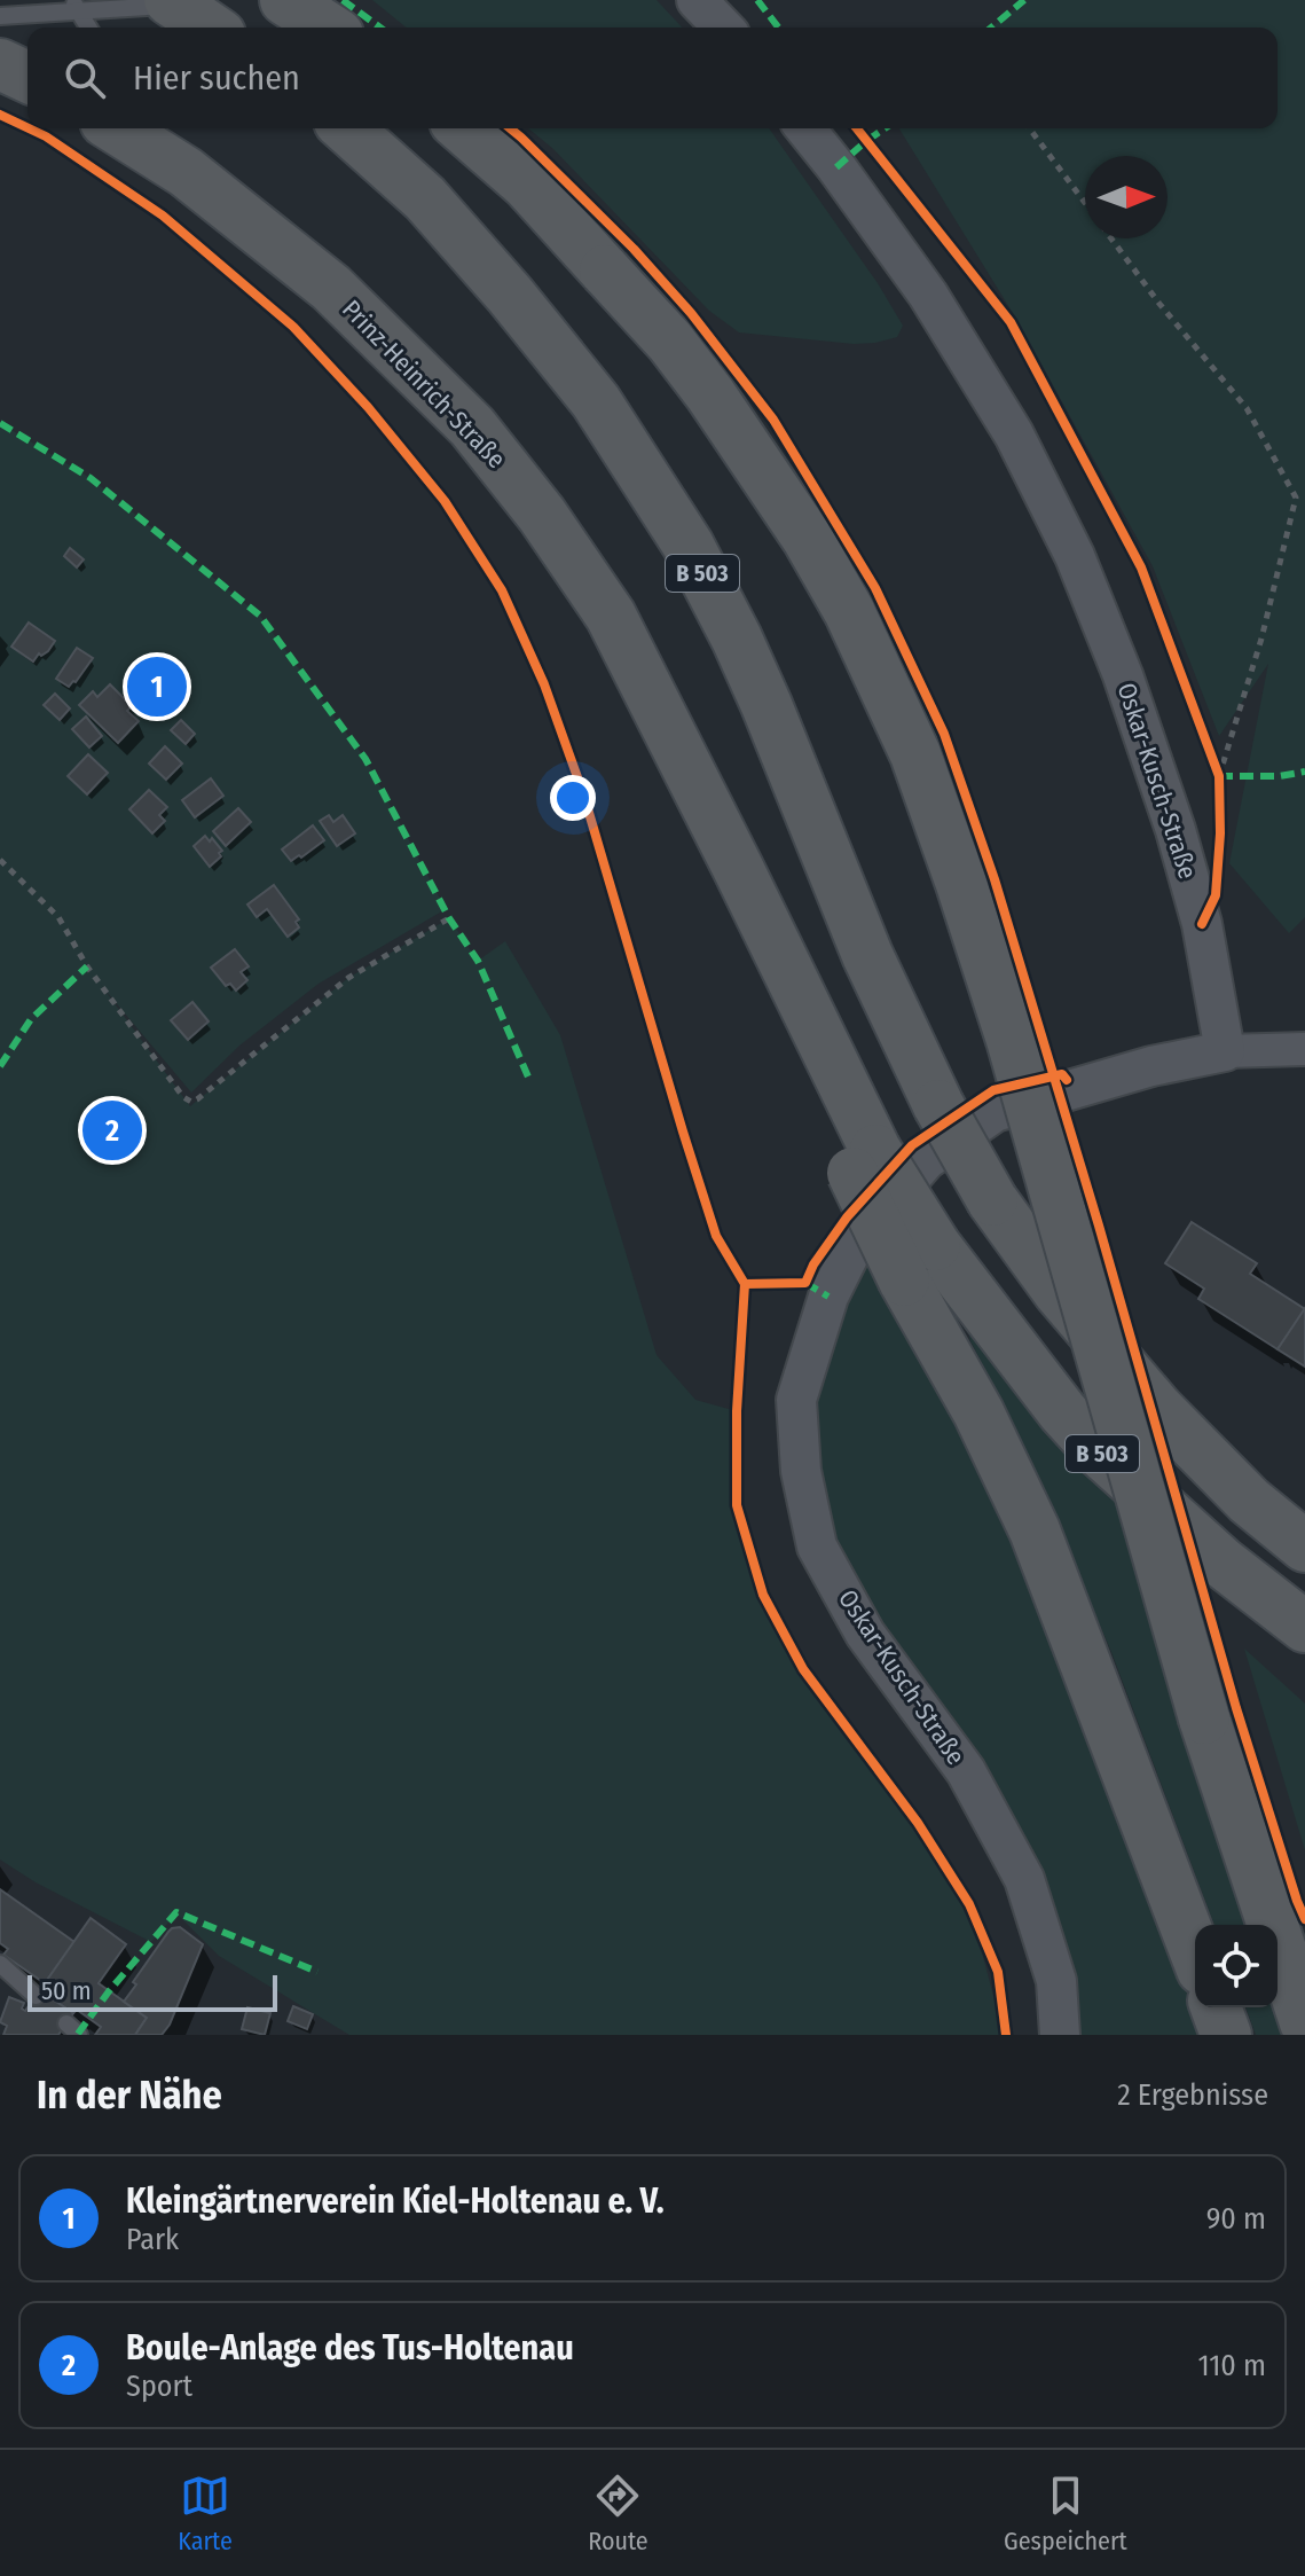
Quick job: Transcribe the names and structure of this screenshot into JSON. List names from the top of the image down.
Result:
{
  "streets": {
    "highway": ["Prinz-Heinrich-Straße", "B 503"],
    "street": ["Oskar-Kusch-Straße"]
  },
  "crossings": [
    ["Prinz-Heinrich-Straße", "B 503"]
  ],
  "scale_bar": "50 m",
  "north": "right",
  "page": {
    "search": "Hier suchen",
    "pins": ["1", "2"],
    "scale": "50 m",
    "heading": ["In der Nähe", "2 Ergebnisse"],
    "list": [
      {
        "mark": "1",
        "name": "Kleingärtnerverein Kiel-Holtenau e. V.",
        "note": "Park",
        "value": "90 m"
      },
      {
        "mark": "2",
        "name": "Boule-Anlage des Tus-Holtenau",
        "note": "Sport",
        "value": "110 m"
      }
    ],
    "nav": ["Karte", "Route", "Gespeichert"]
  }
}
